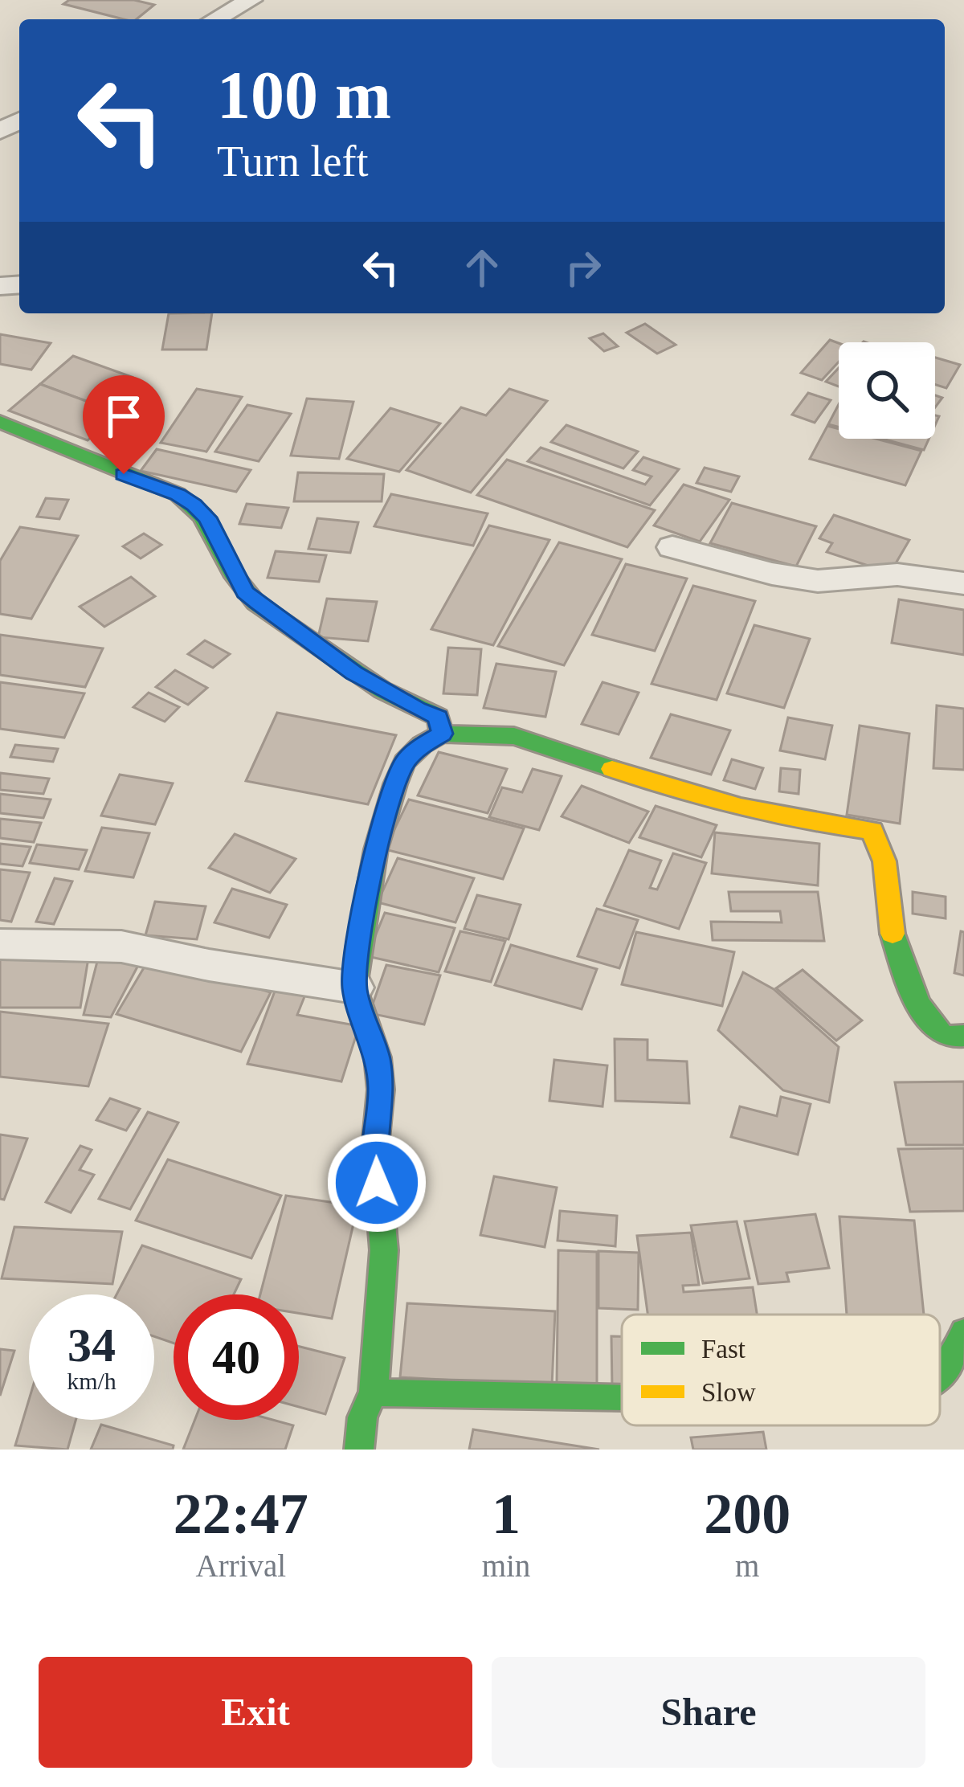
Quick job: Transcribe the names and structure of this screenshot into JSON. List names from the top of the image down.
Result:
{
  "legend": ["Fast", "Slow"],
  "page": {
    "turn": ["100 m", "Turn left"],
    "speed": "34 km/h",
    "limit": "40",
    "eta": [
      "22:47",
      "Arrival",
      "1",
      "min",
      "200",
      "m"
    ],
    "buttons": ["Exit", "Share"]
  }
}
